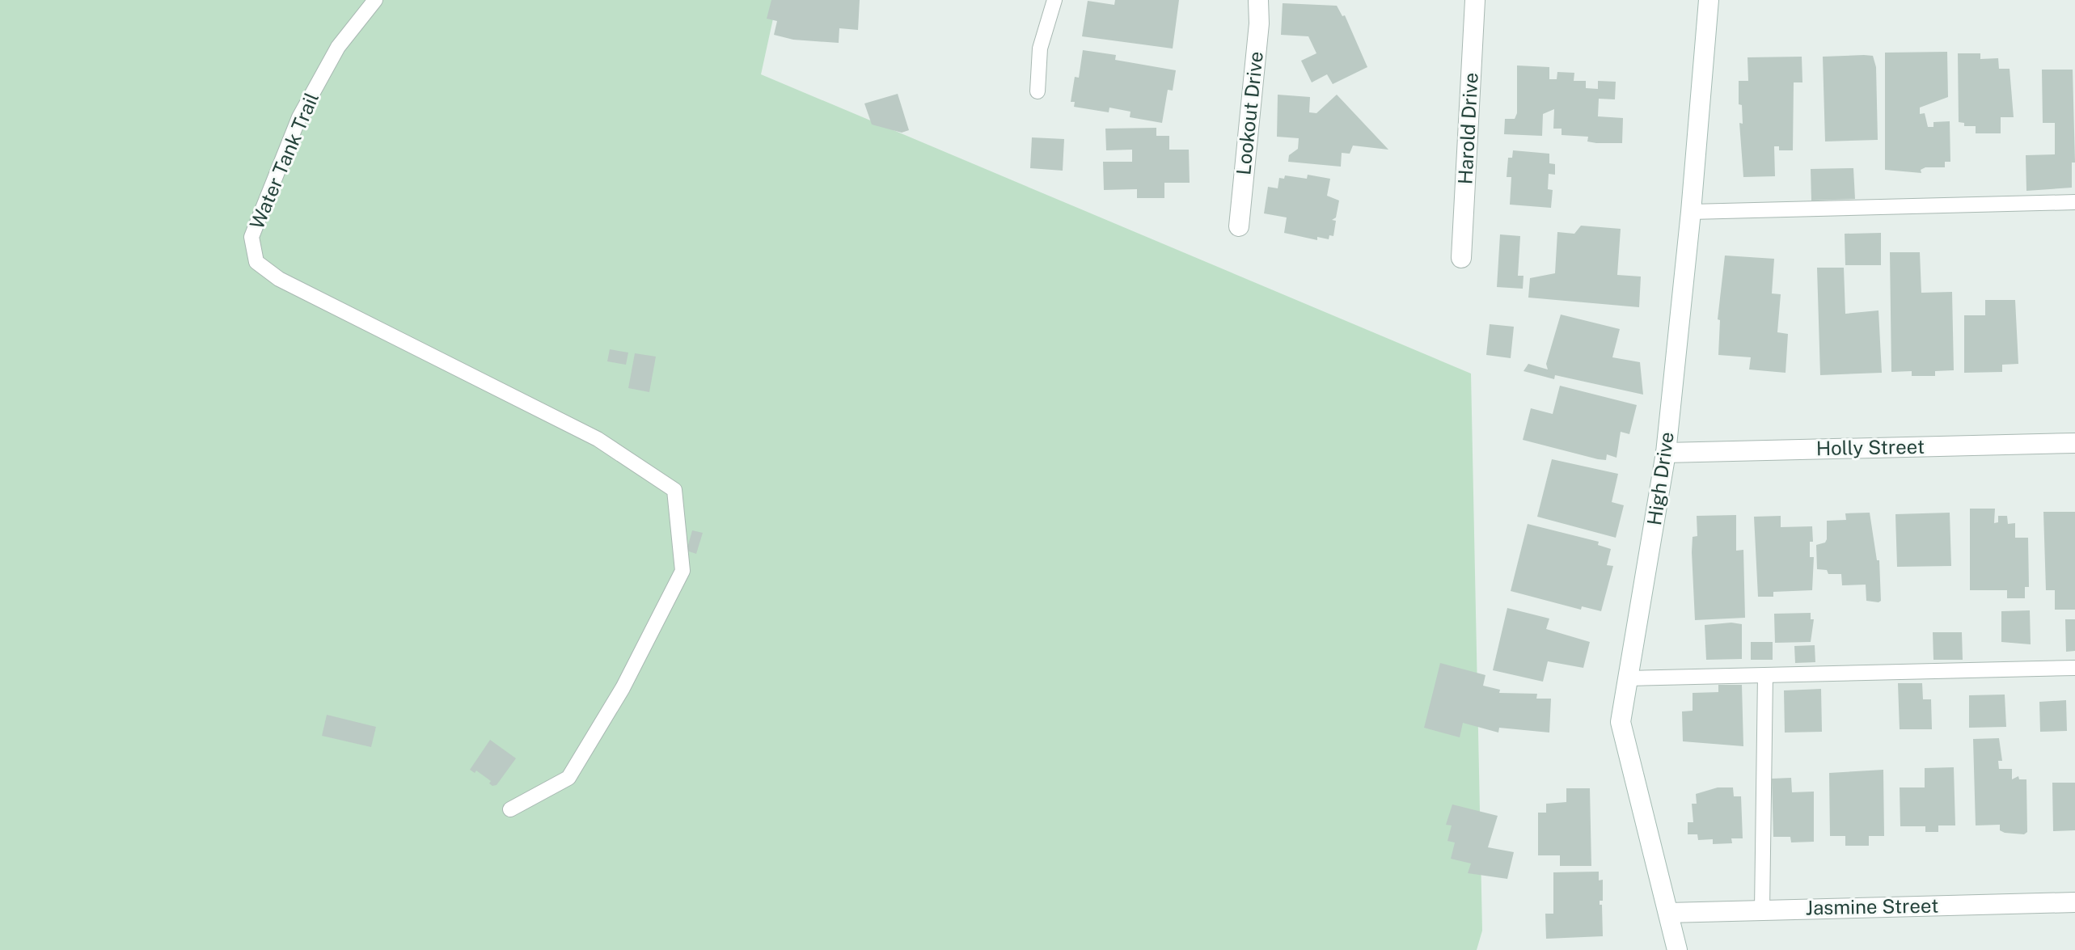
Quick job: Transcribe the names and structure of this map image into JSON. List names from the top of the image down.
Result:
{
  "streets": {
    "street": [
      "Lookout Drive",
      "Harold Drive",
      "Holly Street",
      "High Drive",
      "Jasmine Street"
    ],
    "lane": ["Water Tank Trail"]
  },
  "crossings": [
    ["Holly Street", "High Drive"],
    ["High Drive", "Jasmine Street"]
  ]
}
